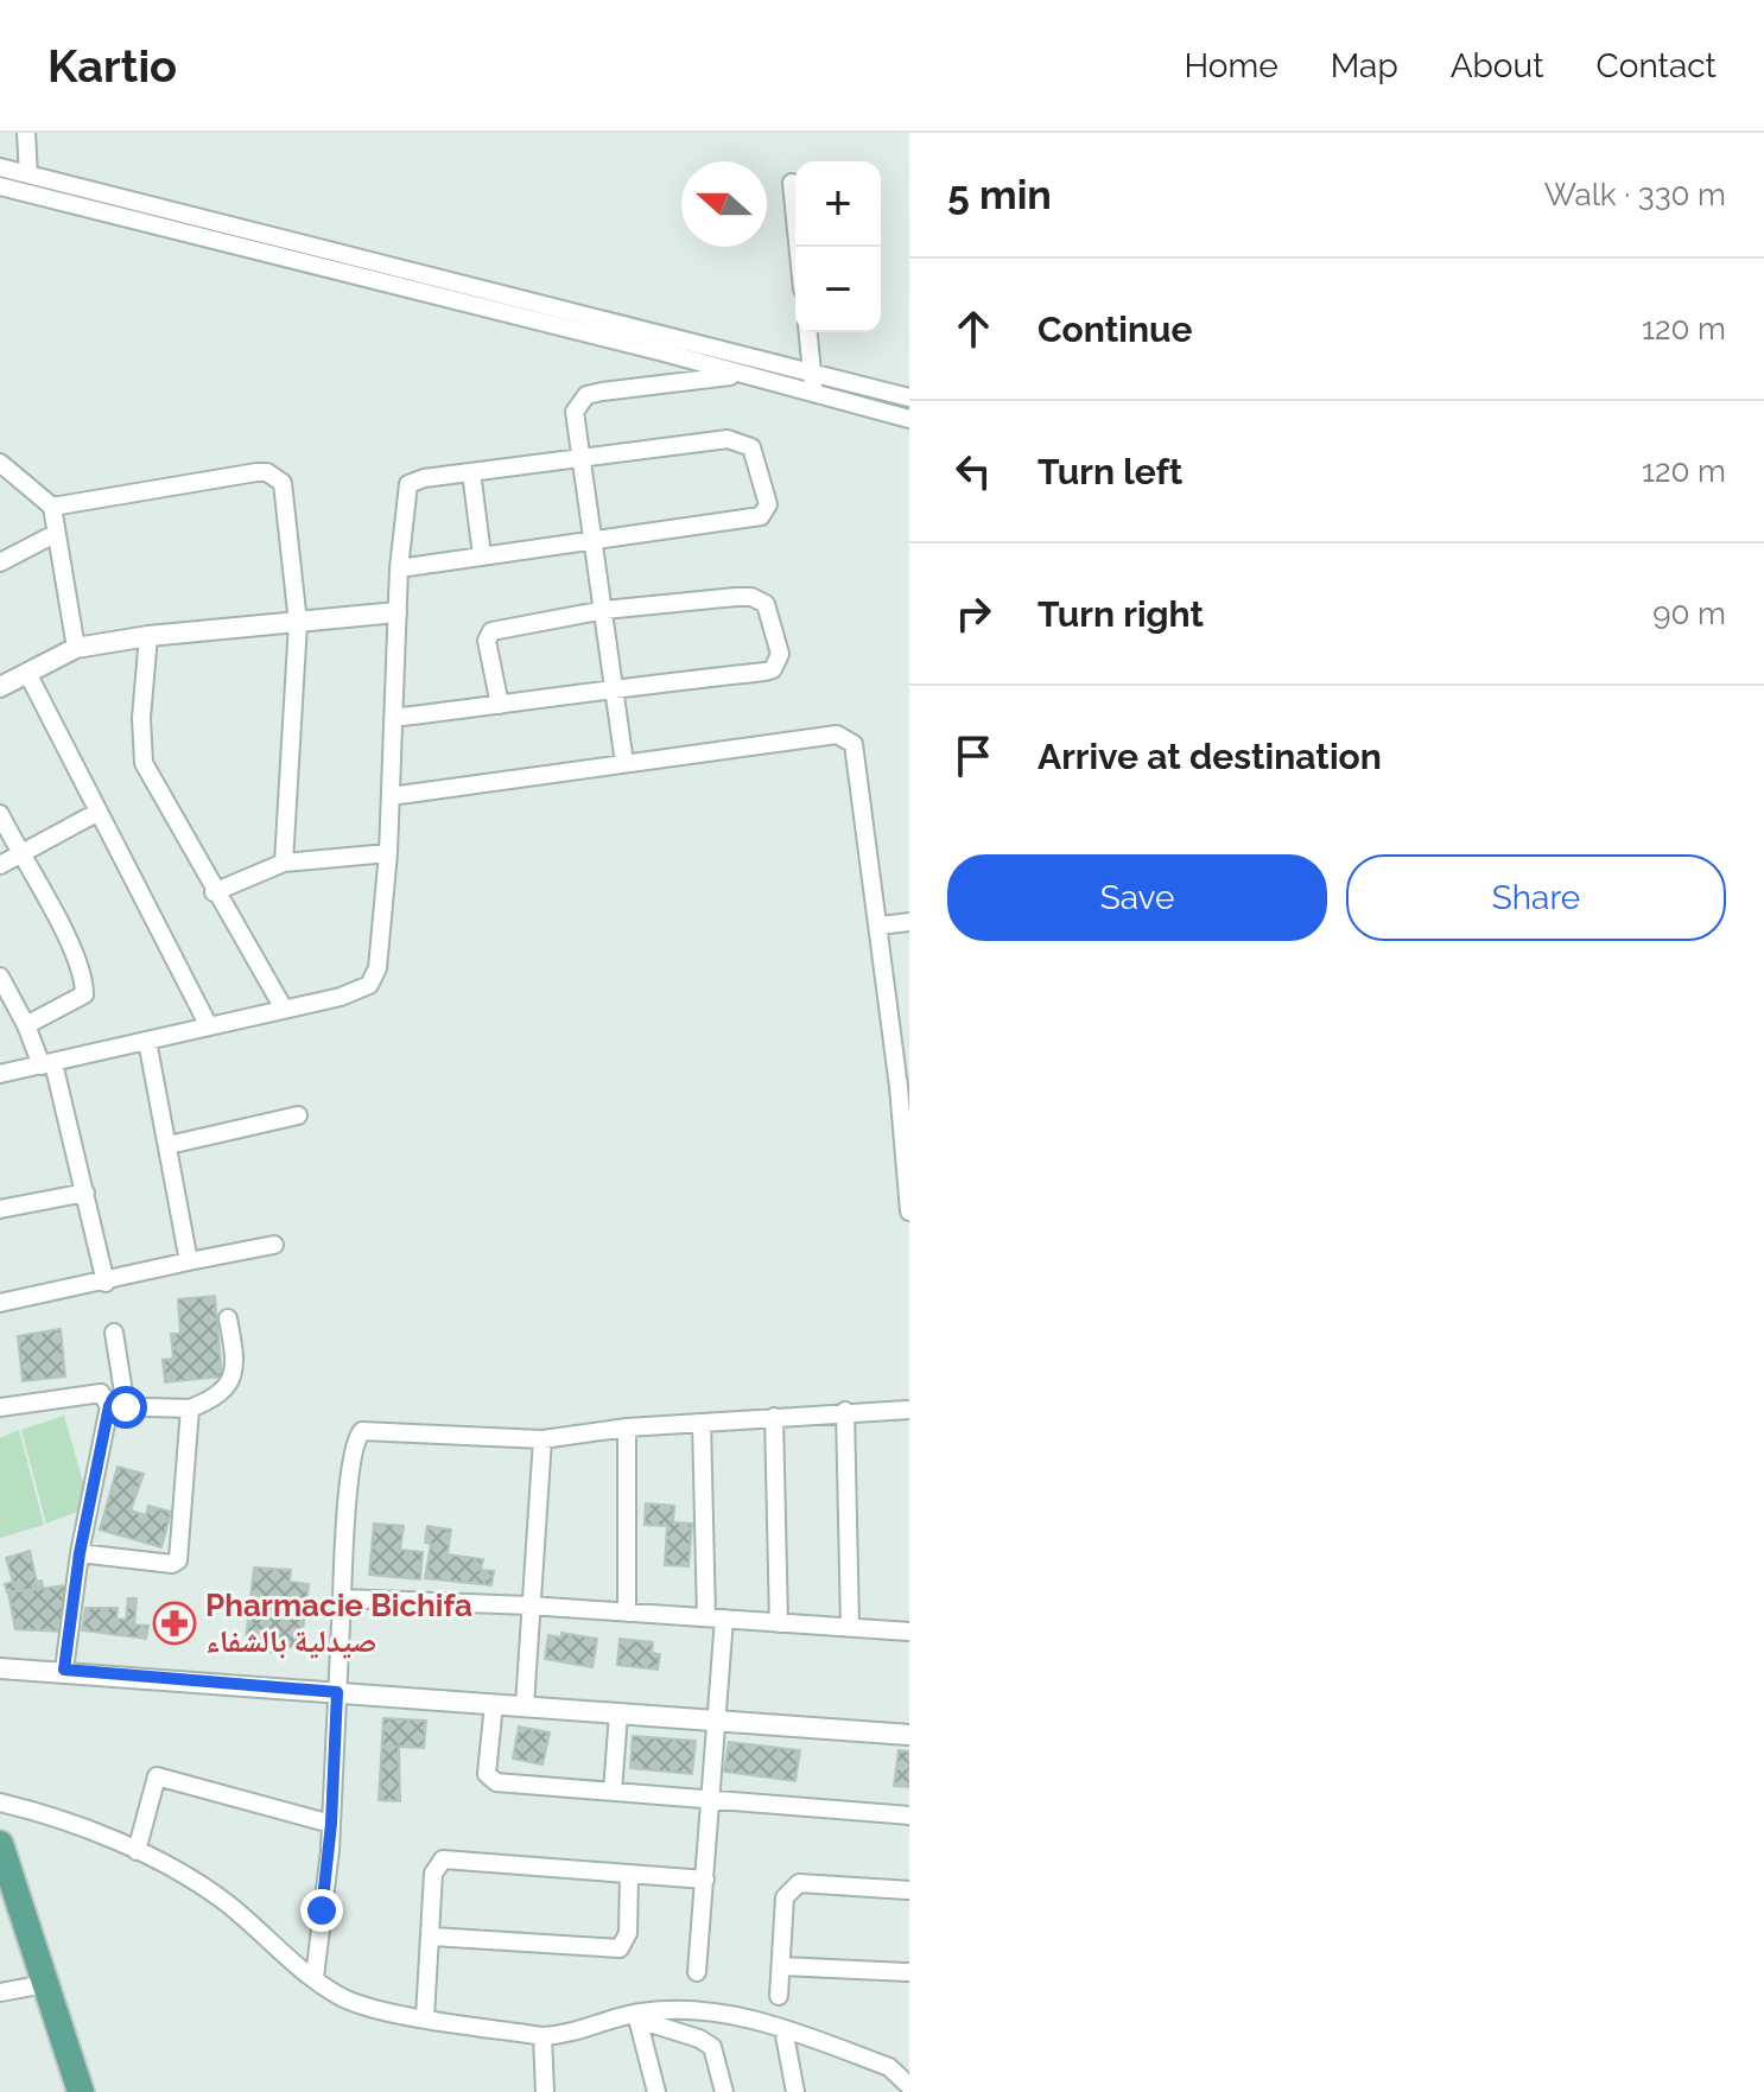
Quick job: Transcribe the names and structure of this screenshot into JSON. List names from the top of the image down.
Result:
{
  "places": {
    "pharmacy": ["Pharmacie Bichifa صيدلية بالشفاء"]
  },
  "north": "left",
  "page": {
    "header": "Kartio",
    "nav": [
      "Home",
      "Map",
      "About",
      "Contact"
    ],
    "heading": ["5 min", "Walk · 330 m"],
    "map_buttons": ["+", "−"],
    "list": [
      ["Continue", "120 m"],
      ["Turn left", "120 m"],
      ["Turn right", "90 m"],
      "Arrive at destination"
    ],
    "buttons": ["Save", "Share"]
  }
}
